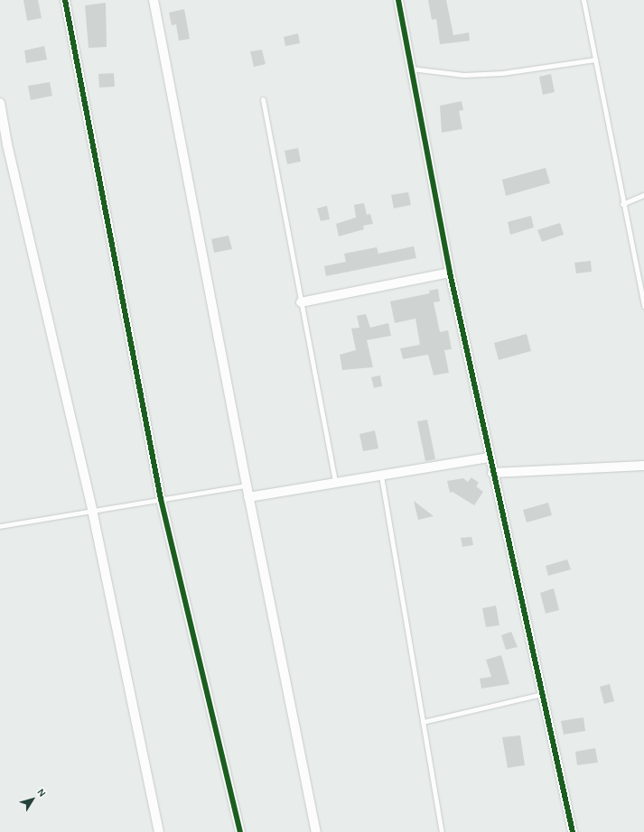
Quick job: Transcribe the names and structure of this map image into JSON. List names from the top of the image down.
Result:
{
  "north": "top right"
}
